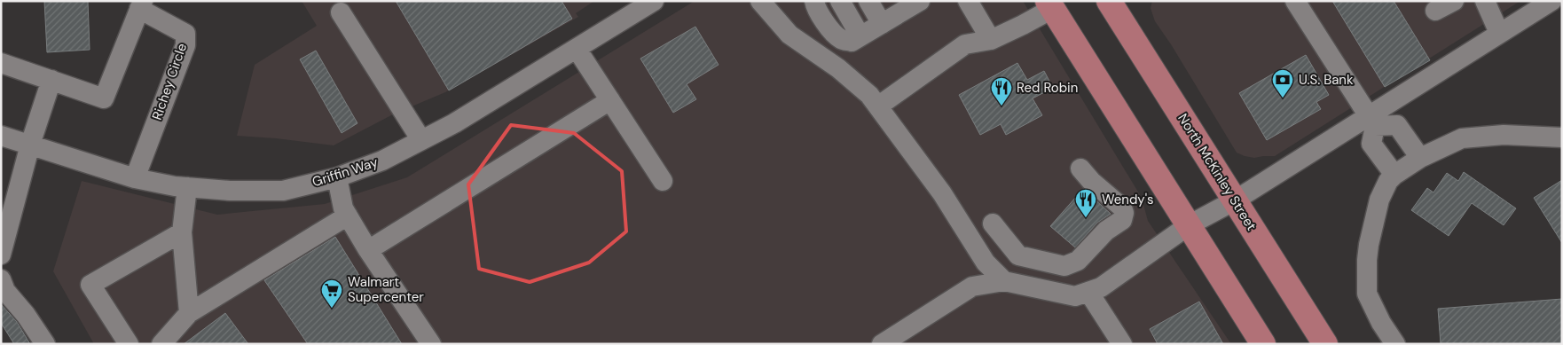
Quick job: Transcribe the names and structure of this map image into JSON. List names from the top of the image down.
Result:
{
  "streets": {
    "main road": ["North McKinley Street"],
    "street": ["Richey Circle", "Griffin Way"]
  },
  "crossings": [
    ["Richey Circle", "Griffin Way"]
  ],
  "places": {
    "bank": ["U.S. Bank"],
    "restaurant": ["Red Robin", "Wendy's"],
    "supermarket": ["Walmart Supercenter"]
  }
}
